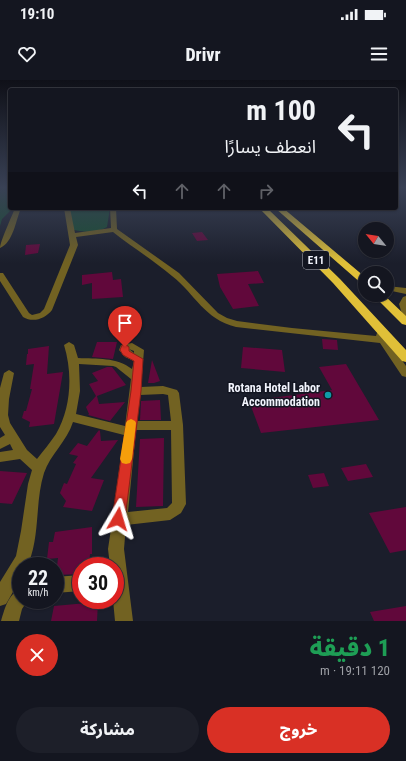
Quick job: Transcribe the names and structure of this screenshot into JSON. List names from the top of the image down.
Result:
{
  "streets": {
    "highway": ["E11"]
  },
  "places": ["Rotana Hotel Labor Accommodation"],
  "north": "top left",
  "page": {
    "status": "19:10",
    "header": "Drivr",
    "turn": ["100 m", "انعطف يسارًا"],
    "speed": "22 km/h",
    "limit": "30",
    "heading": ["1 دقيقة", "120 m · 19:11"],
    "buttons": ["خروج", "مشاركة"]
  }
}
